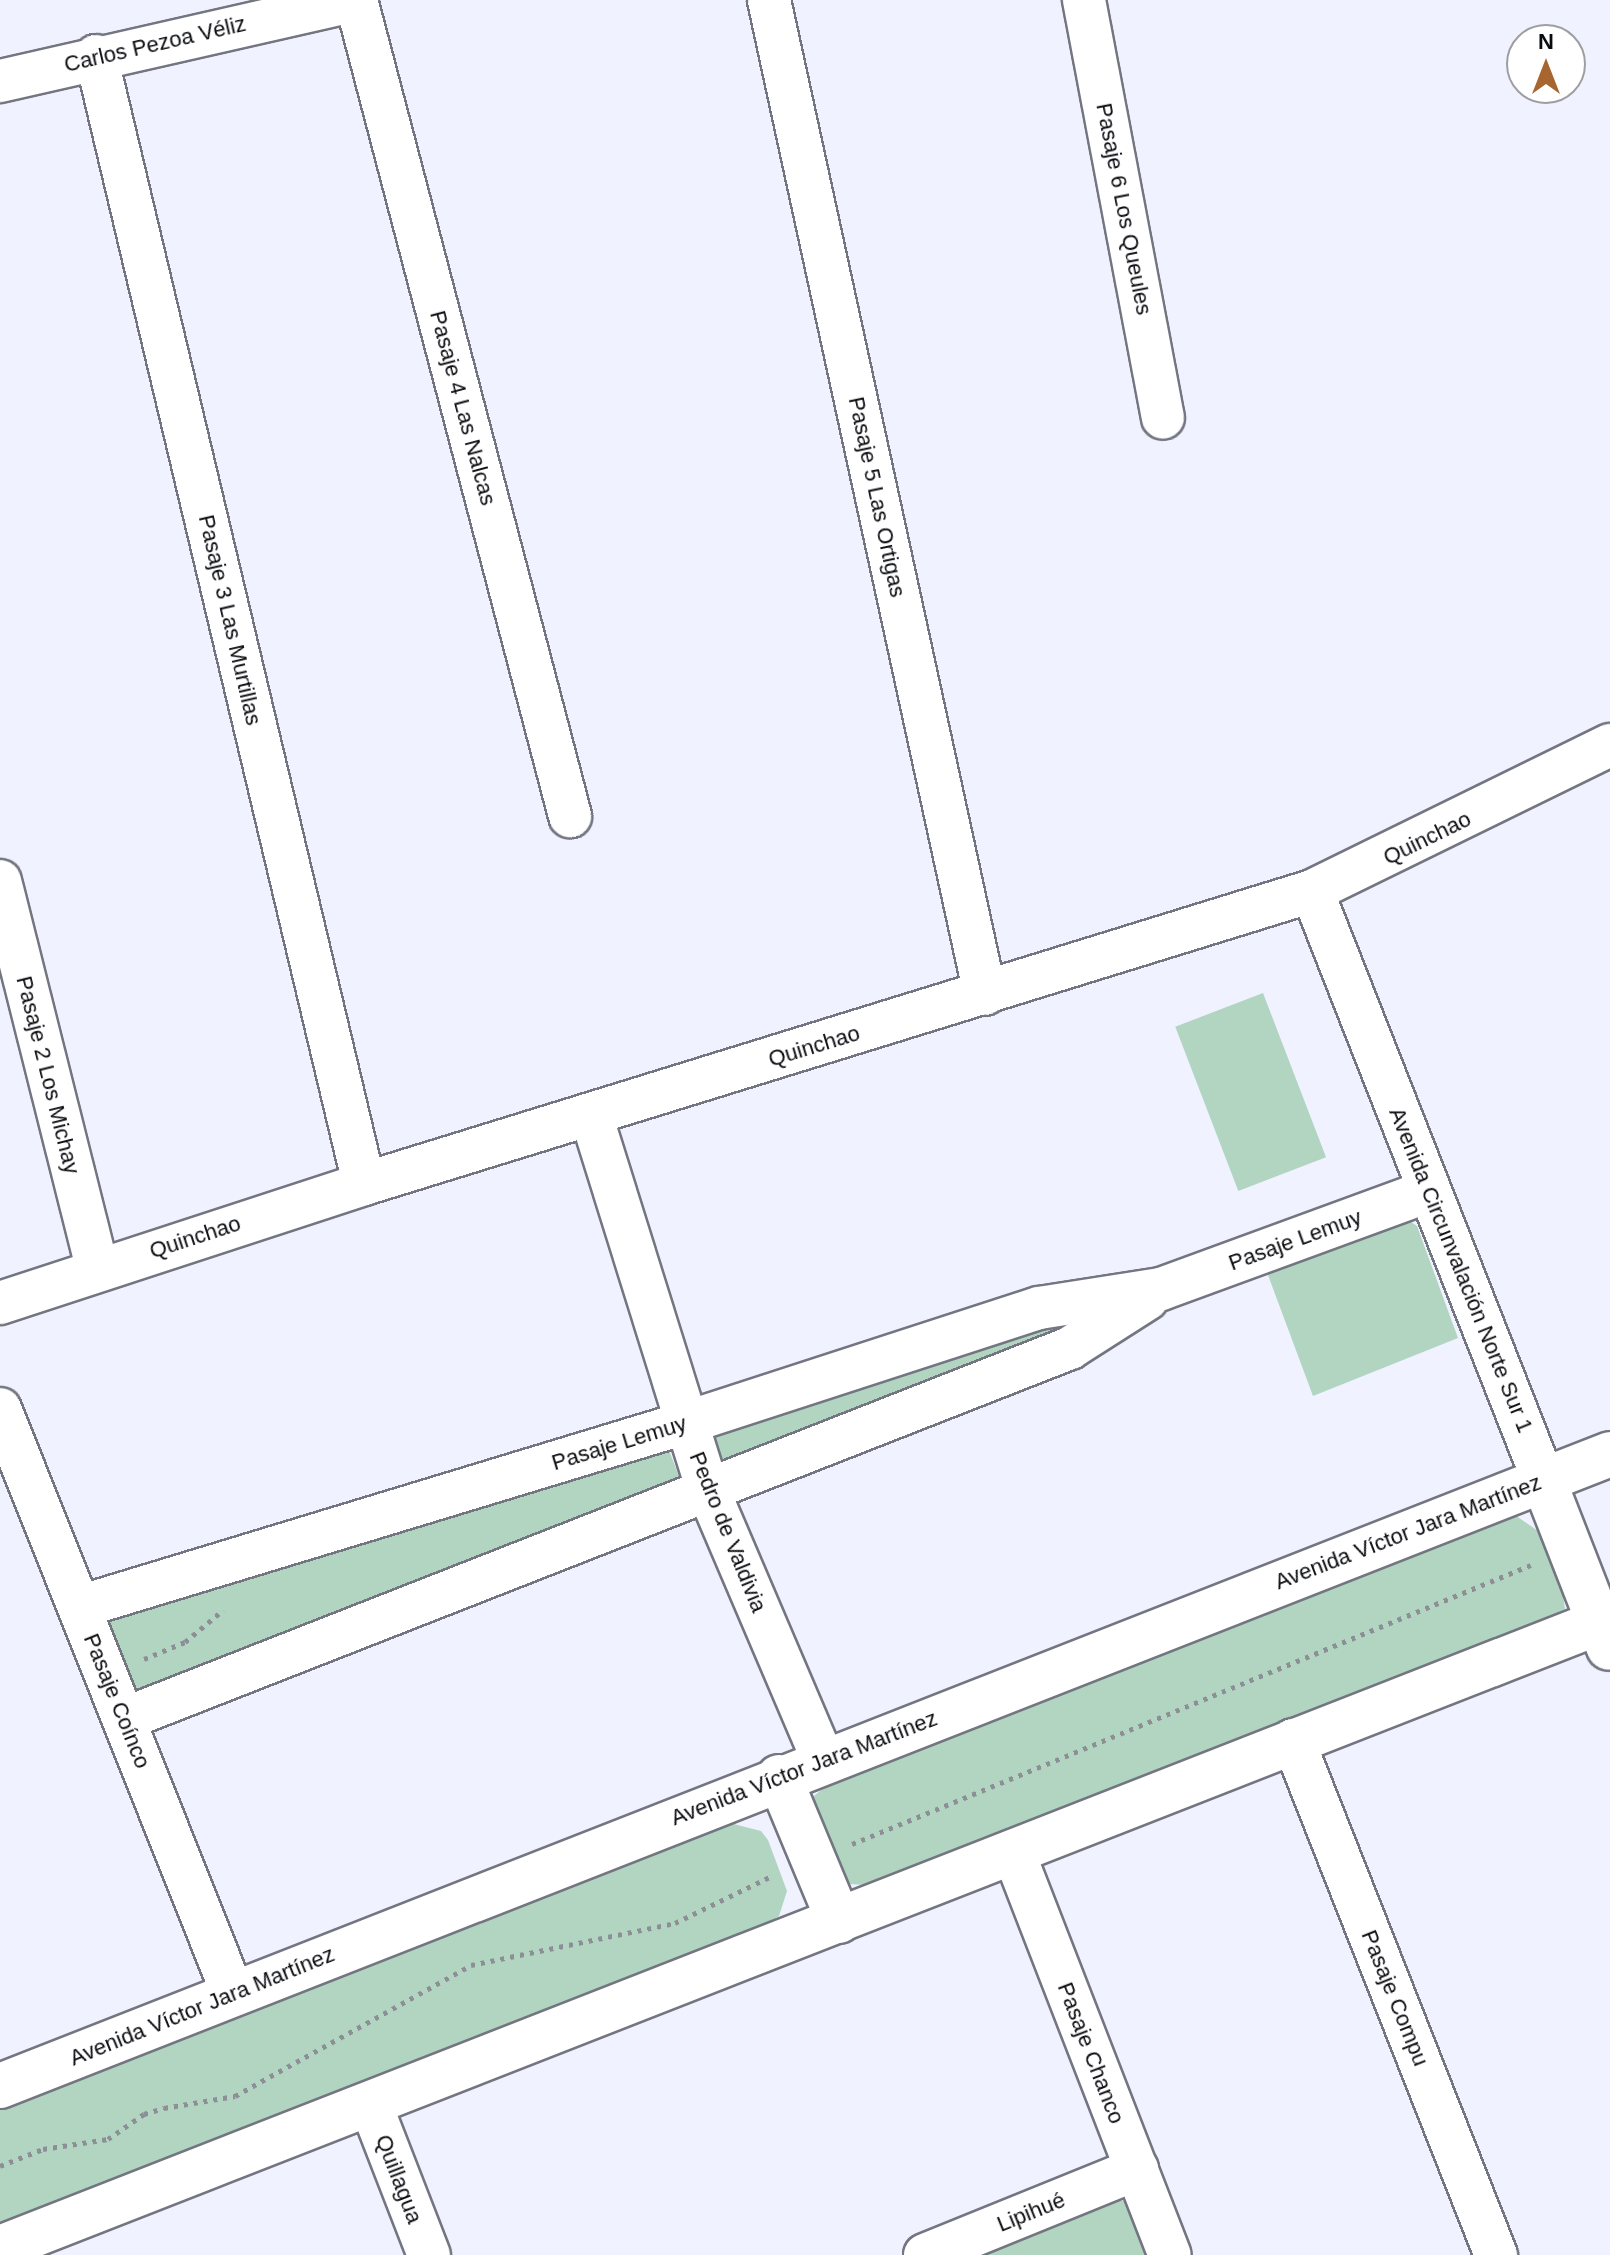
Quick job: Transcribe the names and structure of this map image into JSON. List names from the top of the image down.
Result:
{
  "streets": {
    "main road": ["Avenida Circunvalación Norte Sur 1", "Avenida Víctor Jara Martínez"],
    "street": [
      "Carlos Pezoa Véliz",
      "Pasaje 6 Los Queules",
      "Pasaje 4 Las Nalcas",
      "Pasaje 5 Las Ortigas",
      "Pasaje 3 Las Murtillas",
      "Quinchao",
      "Pasaje 2 Los Michay",
      "Pasaje Lemuy",
      "Pedro de Valdivia",
      "Pasaje Coínco",
      "Pasaje Compu",
      "Pasaje Chanco",
      "Quillagua",
      "Lipihué"
    ]
  },
  "crossings": [
    ["Carlos Pezoa Véliz", "Pasaje 4 Las Nalcas"],
    ["Carlos Pezoa Véliz", "Pasaje 3 Las Murtillas"],
    ["Pasaje 5 Las Ortigas", "Quinchao"],
    ["Pasaje 3 Las Murtillas", "Quinchao"],
    ["Quinchao", "Pasaje 2 Los Michay"],
    ["Quinchao", "Avenida Circunvalación Norte Sur 1"],
    ["Quinchao", "Pedro de Valdivia"],
    ["Pasaje Lemuy", "Avenida Circunvalación Norte Sur 1"],
    ["Pasaje Lemuy", "Pedro de Valdivia"],
    ["Pasaje Lemuy", "Pasaje Coínco"],
    ["Avenida Circunvalación Norte Sur 1", "Avenida Víctor Jara Martínez"],
    ["Pedro de Valdivia", "Avenida Víctor Jara Martínez"],
    ["Avenida Víctor Jara Martínez", "Pasaje Coínco"],
    ["Pasaje Chanco", "Lipihué"]
  ],
  "north": "top"
}
